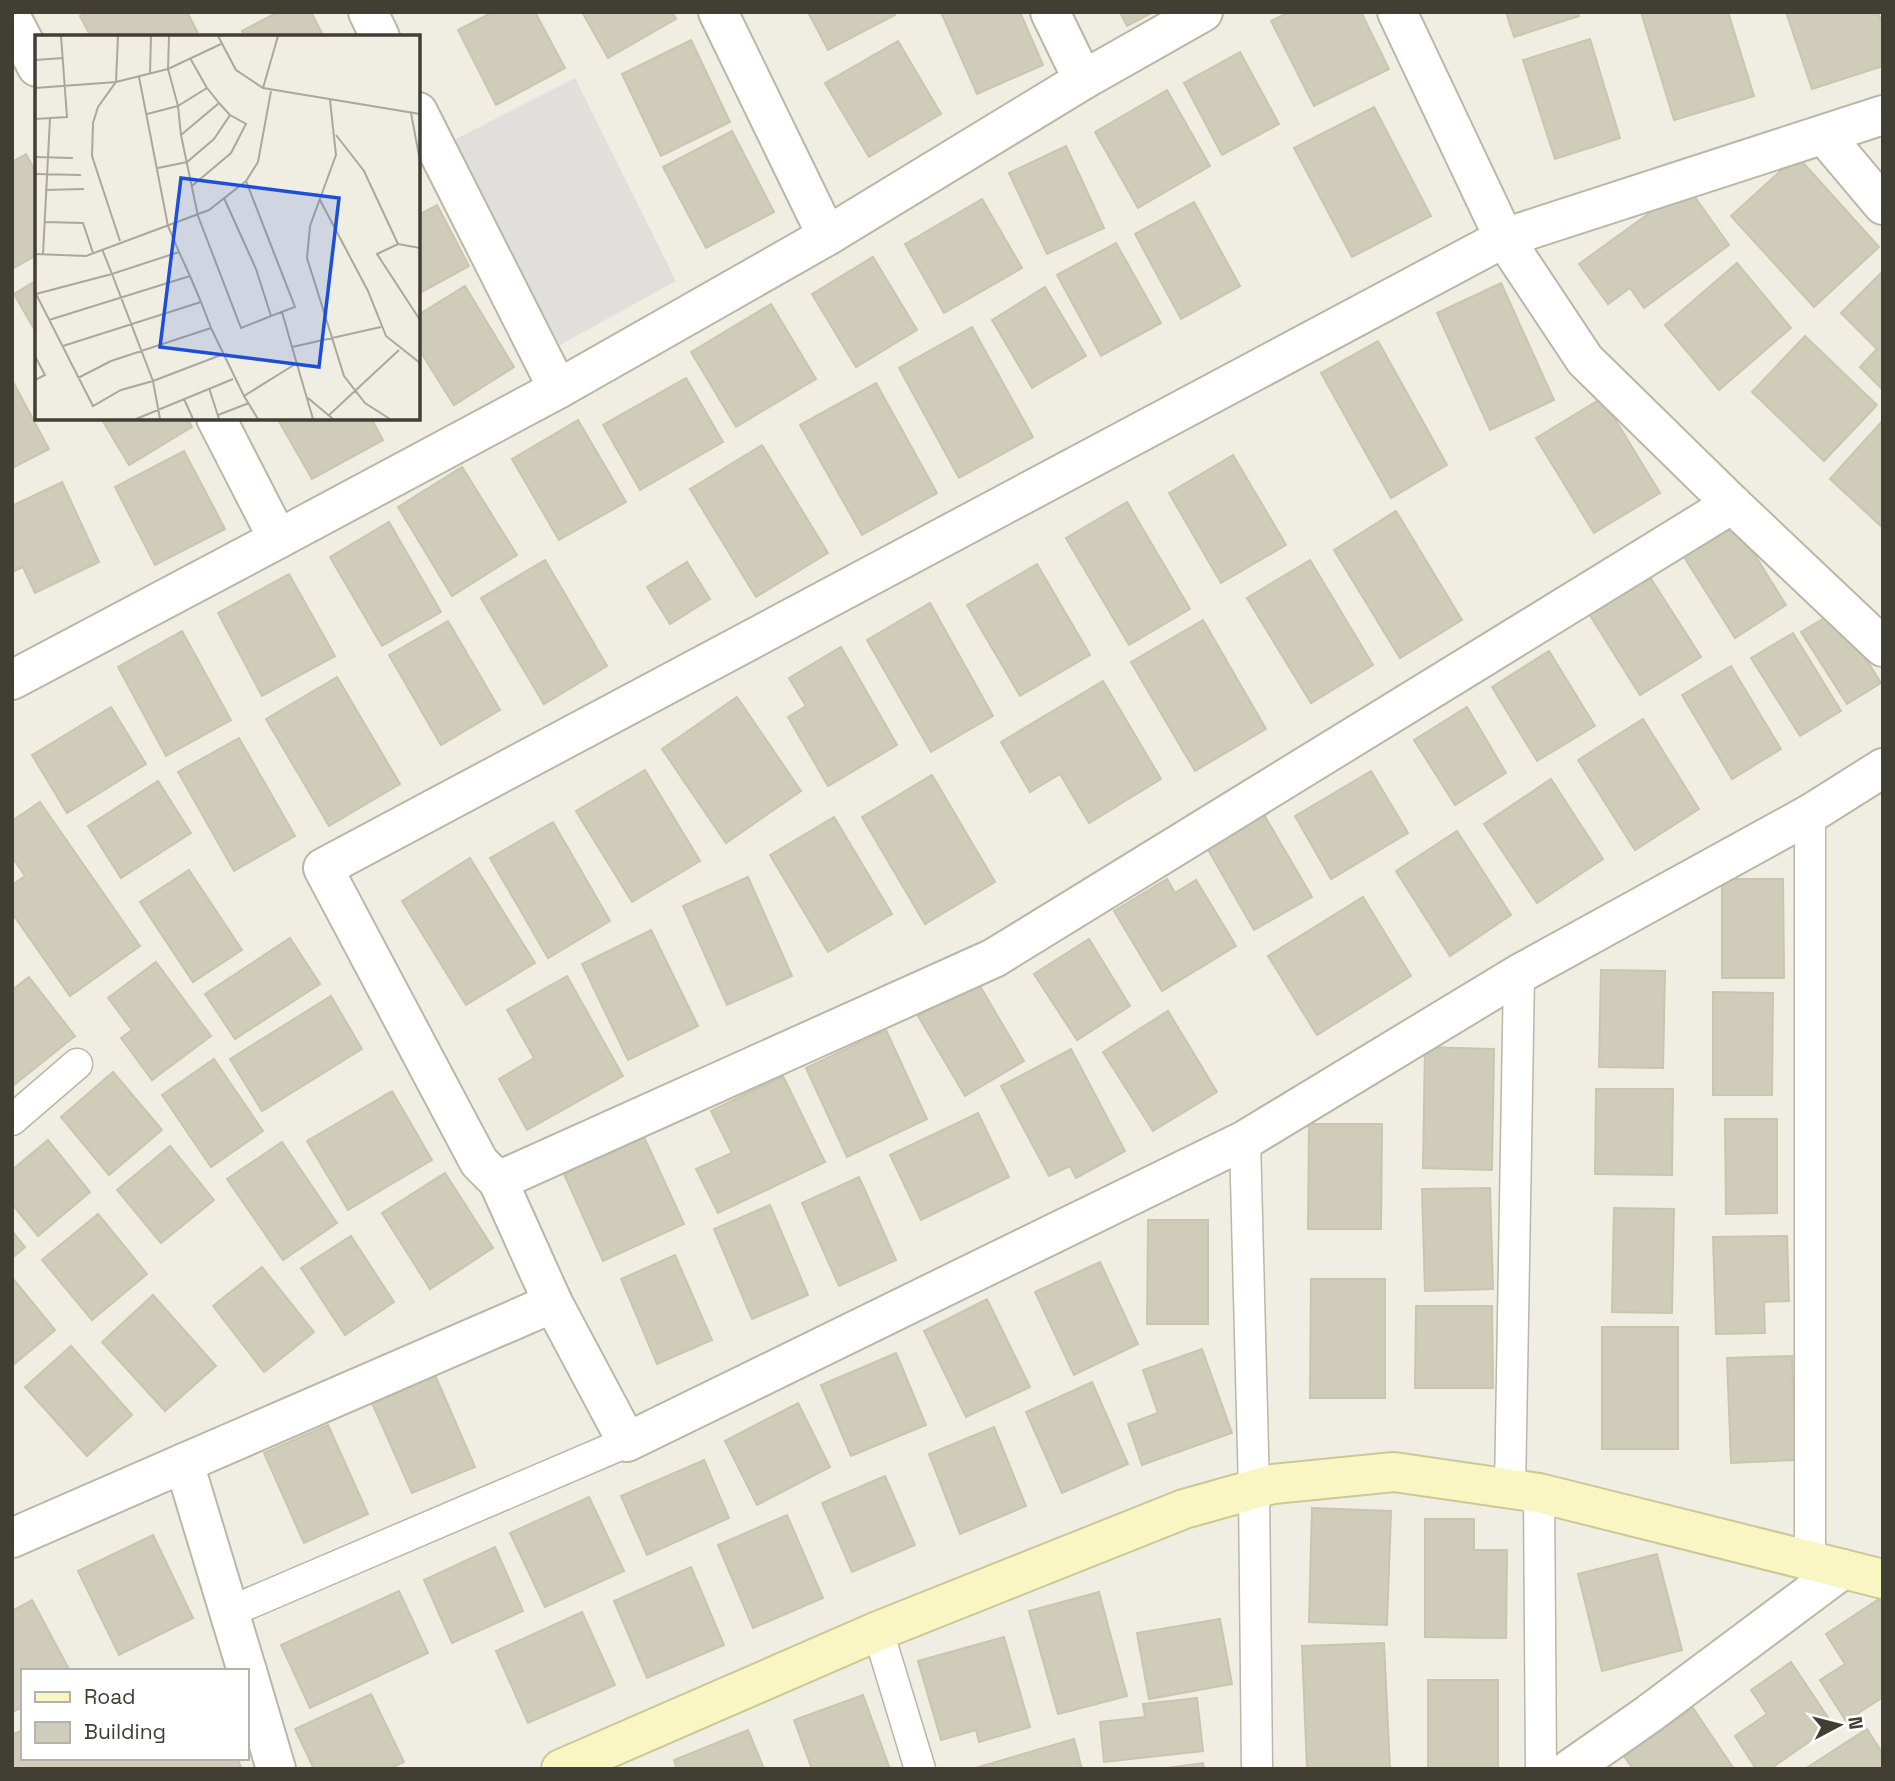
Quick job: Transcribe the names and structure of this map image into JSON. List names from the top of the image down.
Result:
{
  "legend": ["Road", "Building"],
  "north": "right"
}
